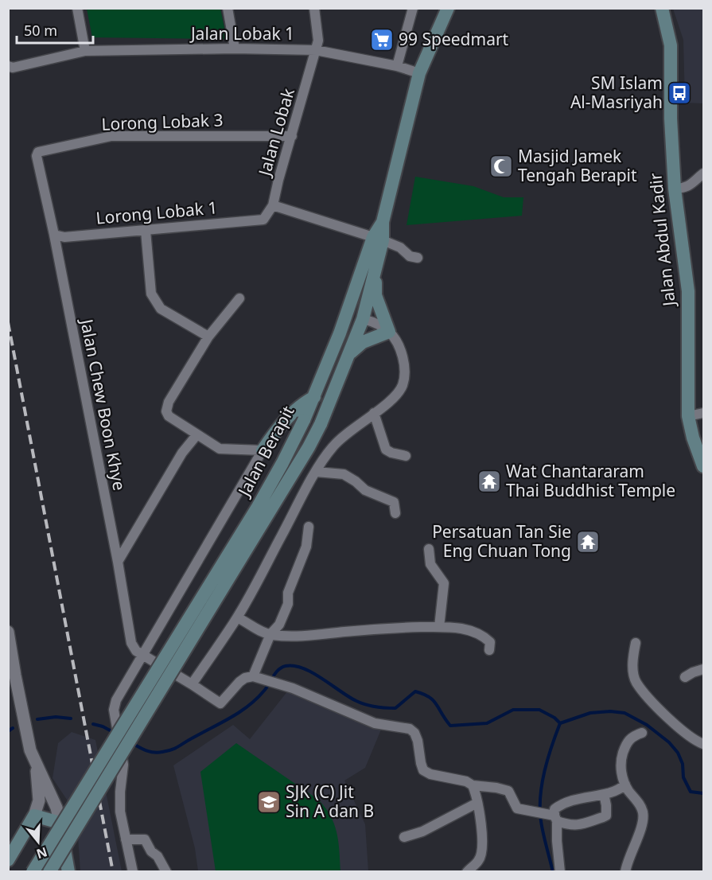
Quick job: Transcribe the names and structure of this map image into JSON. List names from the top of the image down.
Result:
{
  "streets": {
    "main road": ["Jalan Abdul Kadir", "Jalan Berapit"],
    "street": [
      "Jalan Lobak 1",
      "Lorong Lobak 3",
      "Jalan Lobak",
      "Lorong Lobak 1",
      "Jalan Chew Boon Khye"
    ]
  },
  "crossings": [
    ["Jalan Lobak 1", "Jalan Lobak"],
    ["Lorong Lobak 3", "Jalan Lobak"],
    ["Lorong Lobak 3", "Jalan Chew Boon Khye"],
    ["Jalan Lobak", "Lorong Lobak 1"],
    ["Lorong Lobak 1", "Jalan Chew Boon Khye"]
  ],
  "places": {
    "supermarket": ["99 Speedmart"],
    "bus stop": ["SM Islam Al-Masriyah"],
    "mosque": ["Masjid Jamek Tengah Berapit"],
    "temple": ["Wat Chantararam Thai Buddhist Temple", "Persatuan Tan Sie Eng Chuan Tong"],
    "school or university": ["SJK (C) Jit Sin A dan B"]
  },
  "scale_bar": "50 m",
  "north": "bottom"
}
